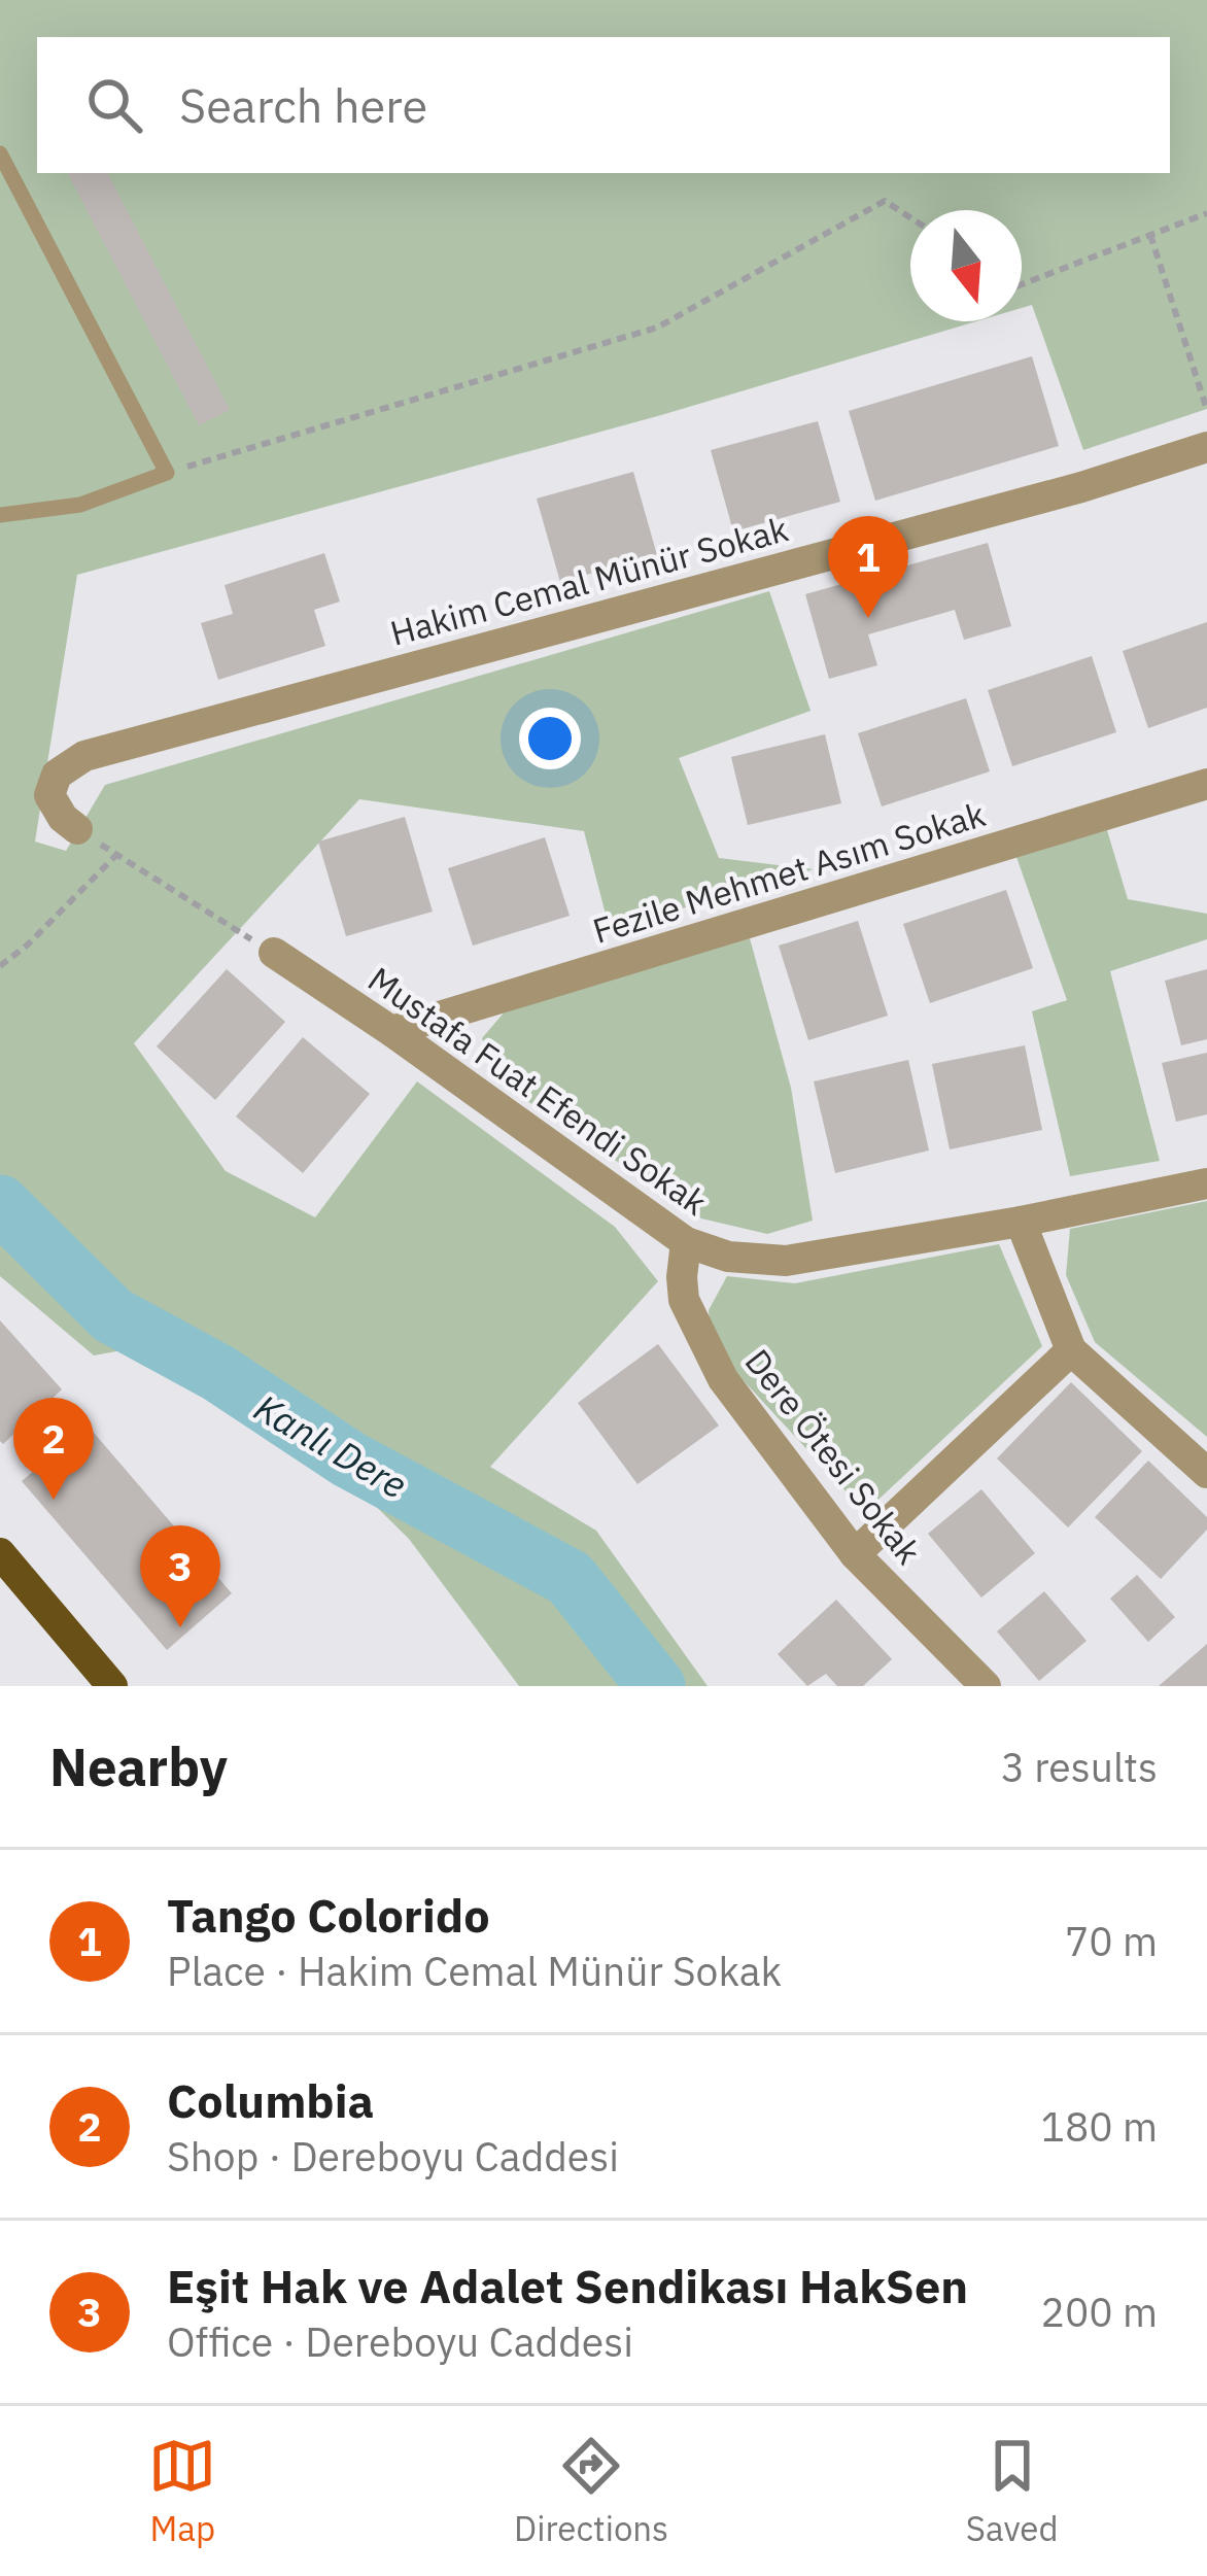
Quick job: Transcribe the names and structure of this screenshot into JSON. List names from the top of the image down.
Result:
{
  "streets": {
    "street": [
      "Hakim Cemal Münür Sokak",
      "Fezile Mehmet Asım Sokak",
      "Mustafa Fuat Efendi Sokak",
      "Dere Ötesi Sokak"
    ]
  },
  "crossings": [
    ["Fezile Mehmet Asım Sokak", "Mustafa Fuat Efendi Sokak"],
    ["Mustafa Fuat Efendi Sokak", "Dere Ötesi Sokak"]
  ],
  "water": ["Kanlı Dere"],
  "north": "bottom",
  "page": {
    "search": "Search here",
    "pins": ["1", "2", "3"],
    "heading": ["Nearby", "3 results"],
    "list": [
      {
        "mark": "1",
        "name": "Tango Colorido",
        "note": "Place · Hakim Cemal Münür Sokak",
        "value": "70 m"
      },
      {
        "mark": "2",
        "name": "Columbia",
        "note": "Shop · Dereboyu Caddesi",
        "value": "180 m"
      },
      {
        "mark": "3",
        "name": "Eşit Hak ve Adalet Sendikası HakSen",
        "note": "Office · Dereboyu Caddesi",
        "value": "200 m"
      }
    ],
    "nav": ["Map", "Directions", "Saved"]
  }
}
